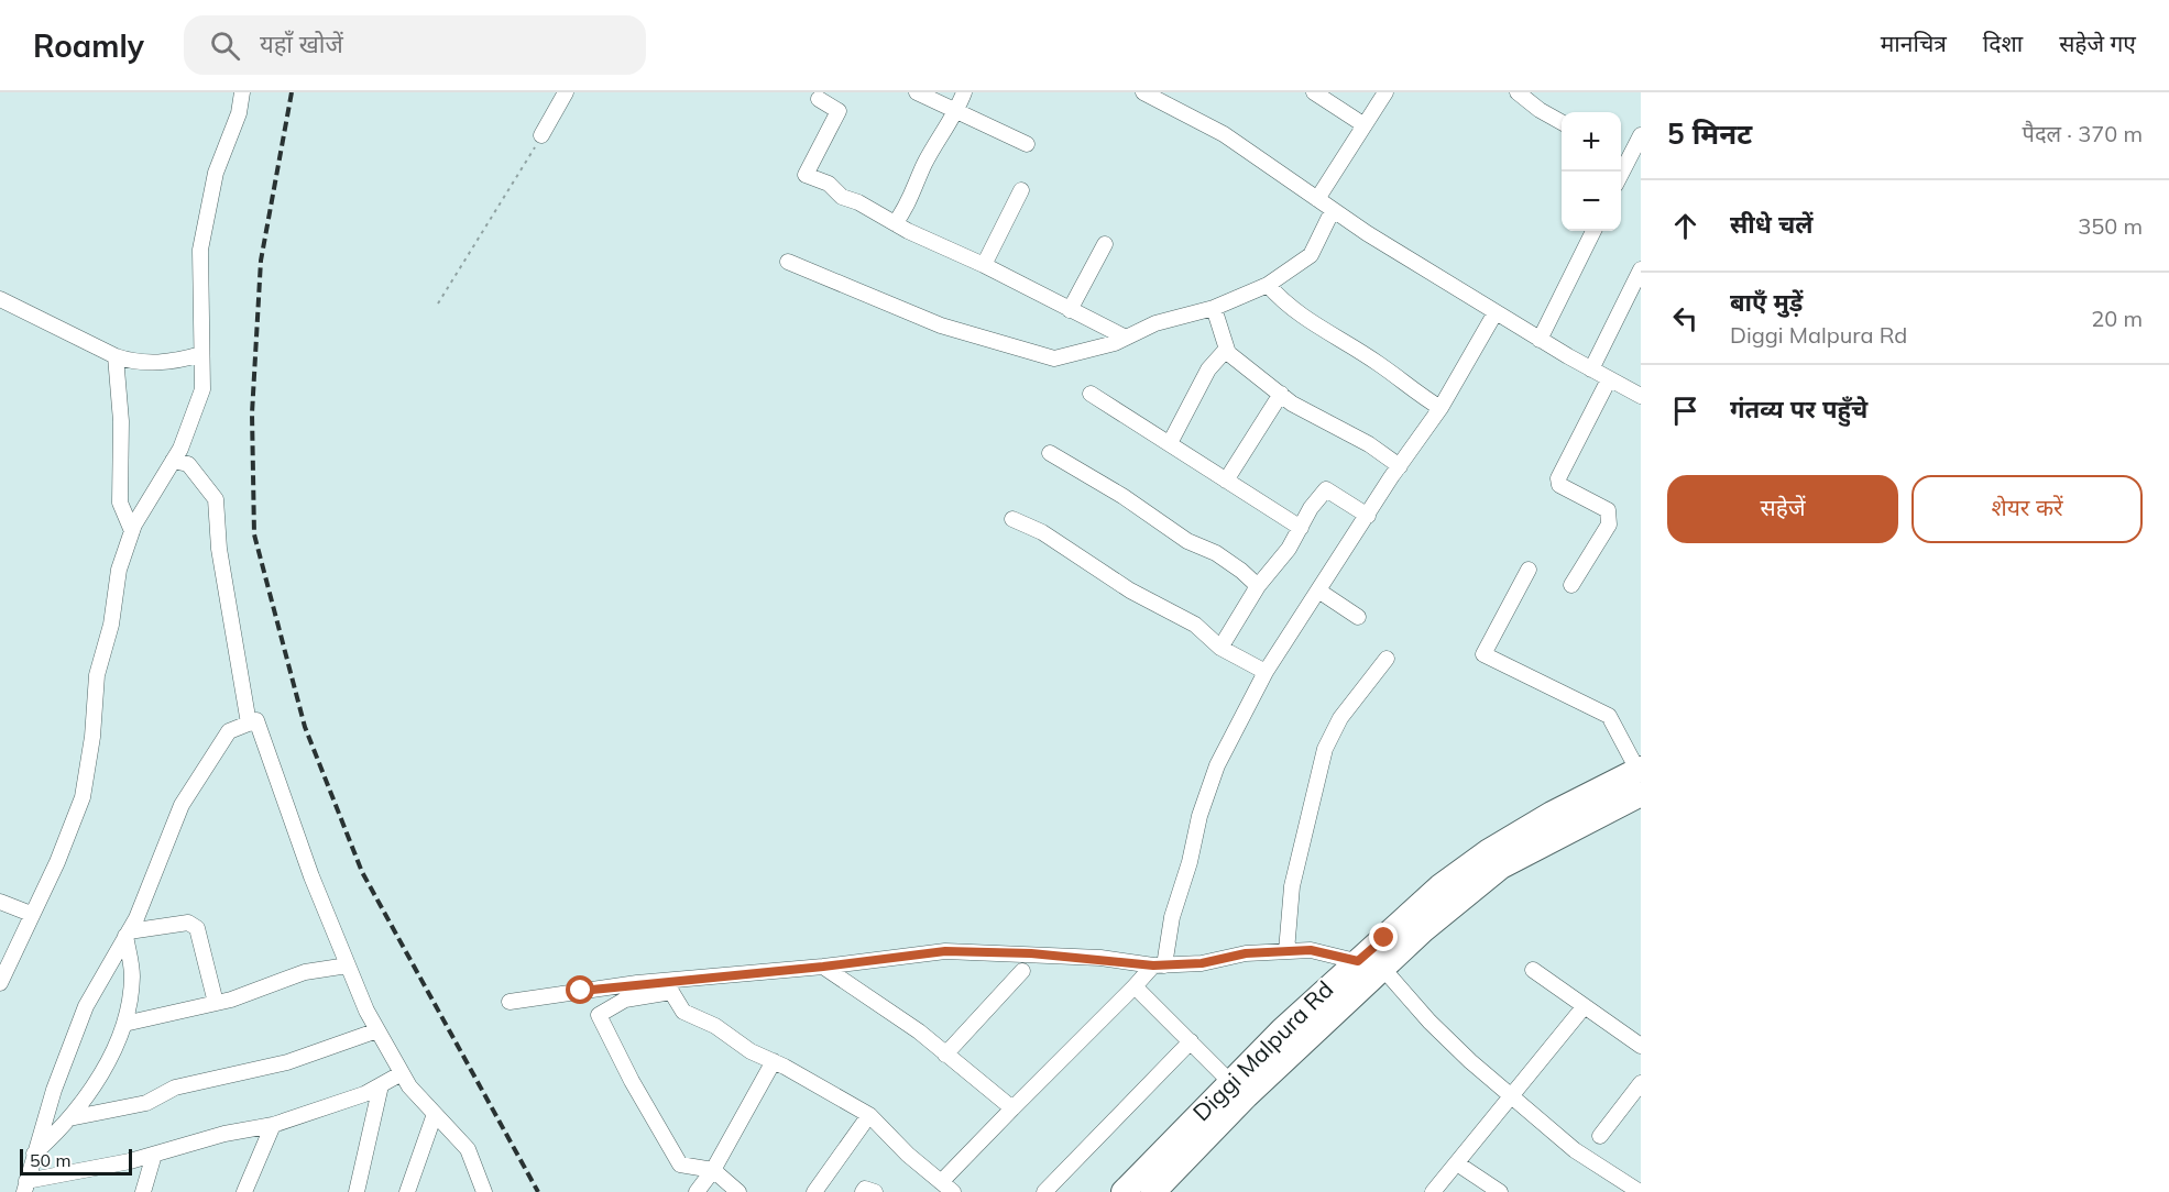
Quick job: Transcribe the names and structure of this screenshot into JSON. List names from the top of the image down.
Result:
{
  "streets": {
    "main road": ["Diggi Malpura Rd"]
  },
  "scale_bar": "50 m",
  "page": {
    "header": "Roamly",
    "search": "यहाँ खोजें",
    "nav": ["मानचित्र", "दिशा", "सहेजे गए"],
    "heading": ["5 मिनट", "पैदल · 370 m"],
    "map_buttons": ["+", "−"],
    "list": [
      ["सीधे चलें", "350 m"],
      ["बाएँ मुड़ें", "Diggi Malpura Rd", "20 m"],
      "गंतव्य पर पहुँचे"
    ],
    "buttons": ["सहेजें", "शेयर करें"],
    "scale": "50 m"
  }
}
